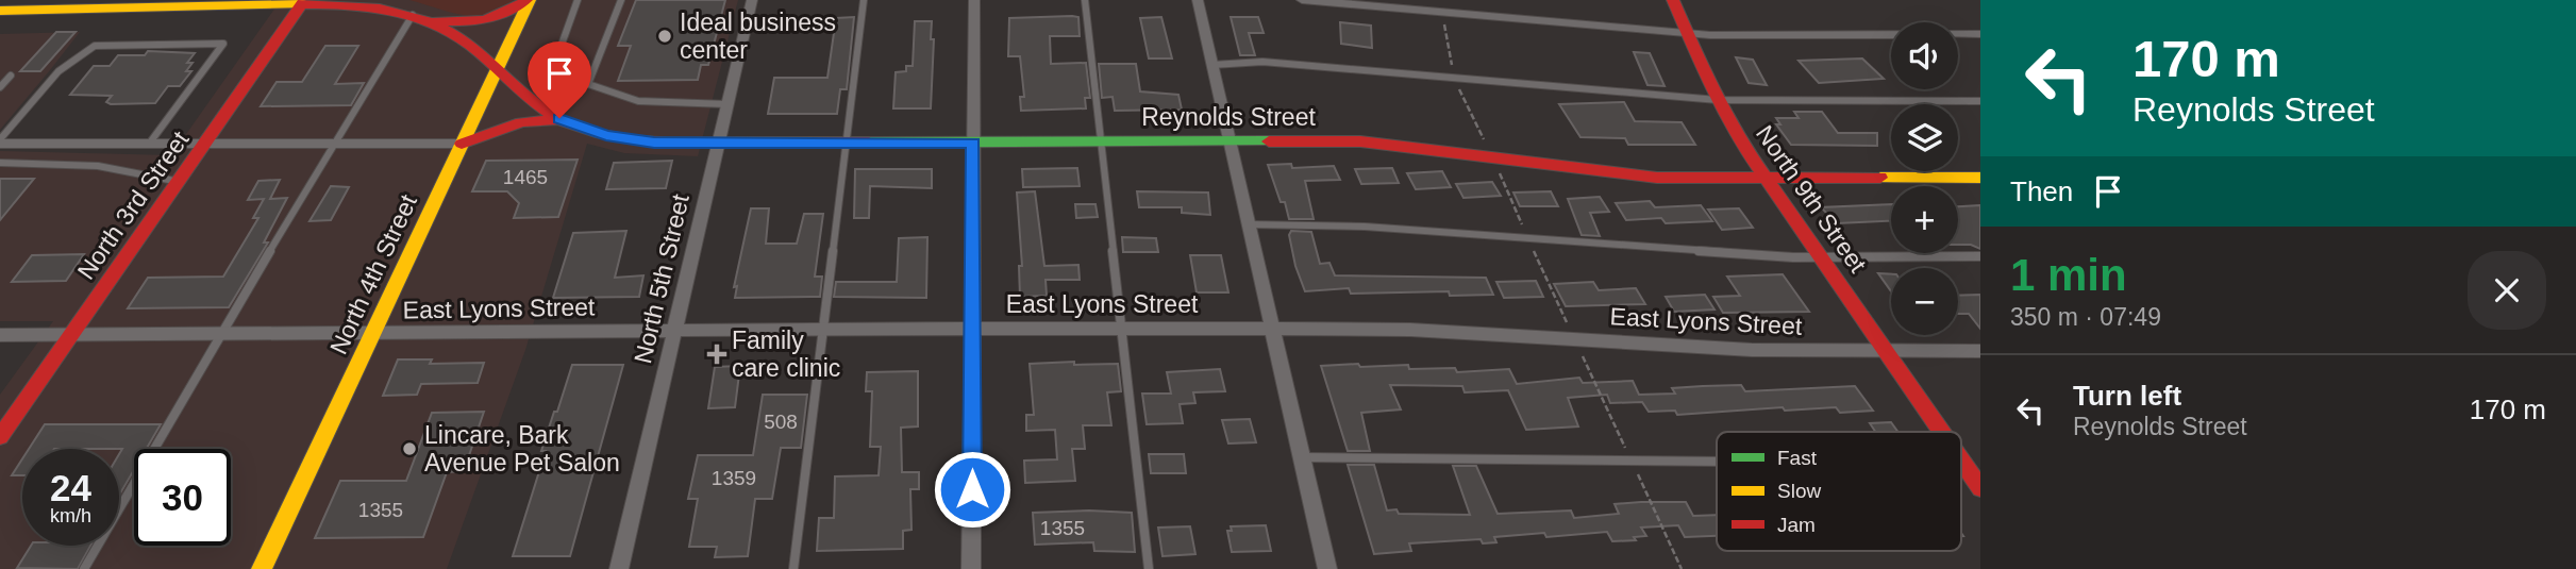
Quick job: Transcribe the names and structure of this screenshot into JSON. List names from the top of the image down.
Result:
{
  "streets": {
    "main road": [
      "Reynolds Street",
      "North 9th Street",
      "North 3rd Street",
      "North 4th Street"
    ],
    "street": ["North 5th Street", "East Lyons Street"]
  },
  "crossings": [
    ["Reynolds Street", "North 9th Street"],
    ["Reynolds Street", "North 4th Street"],
    ["Reynolds Street", "North 5th Street"],
    ["North 9th Street", "East Lyons Street"],
    ["North 3rd Street", "East Lyons Street"],
    ["North 4th Street", "East Lyons Street"],
    ["North 5th Street", "East Lyons Street"]
  ],
  "places": {
    "other": ["Ideal business center", "Lincare, Bark Avenue Pet Salon"],
    "health": ["Family care clinic"]
  },
  "house_numbers": [
    "1465",
    "508",
    "1359",
    "1355",
    "1355"
  ],
  "legend": ["Fast", "Slow", "Jam"],
  "page": {
    "turn": ["170 m", "Reynolds Street"],
    "map_buttons": ["+", "−"],
    "then": "Then",
    "heading": ["1 min", "350 m · 07:49"],
    "list": [
      {
        "name": "Turn left",
        "note": "Reynolds Street",
        "value": "170 m"
      }
    ],
    "speed": "24 km/h",
    "limit": "30"
  }
}
